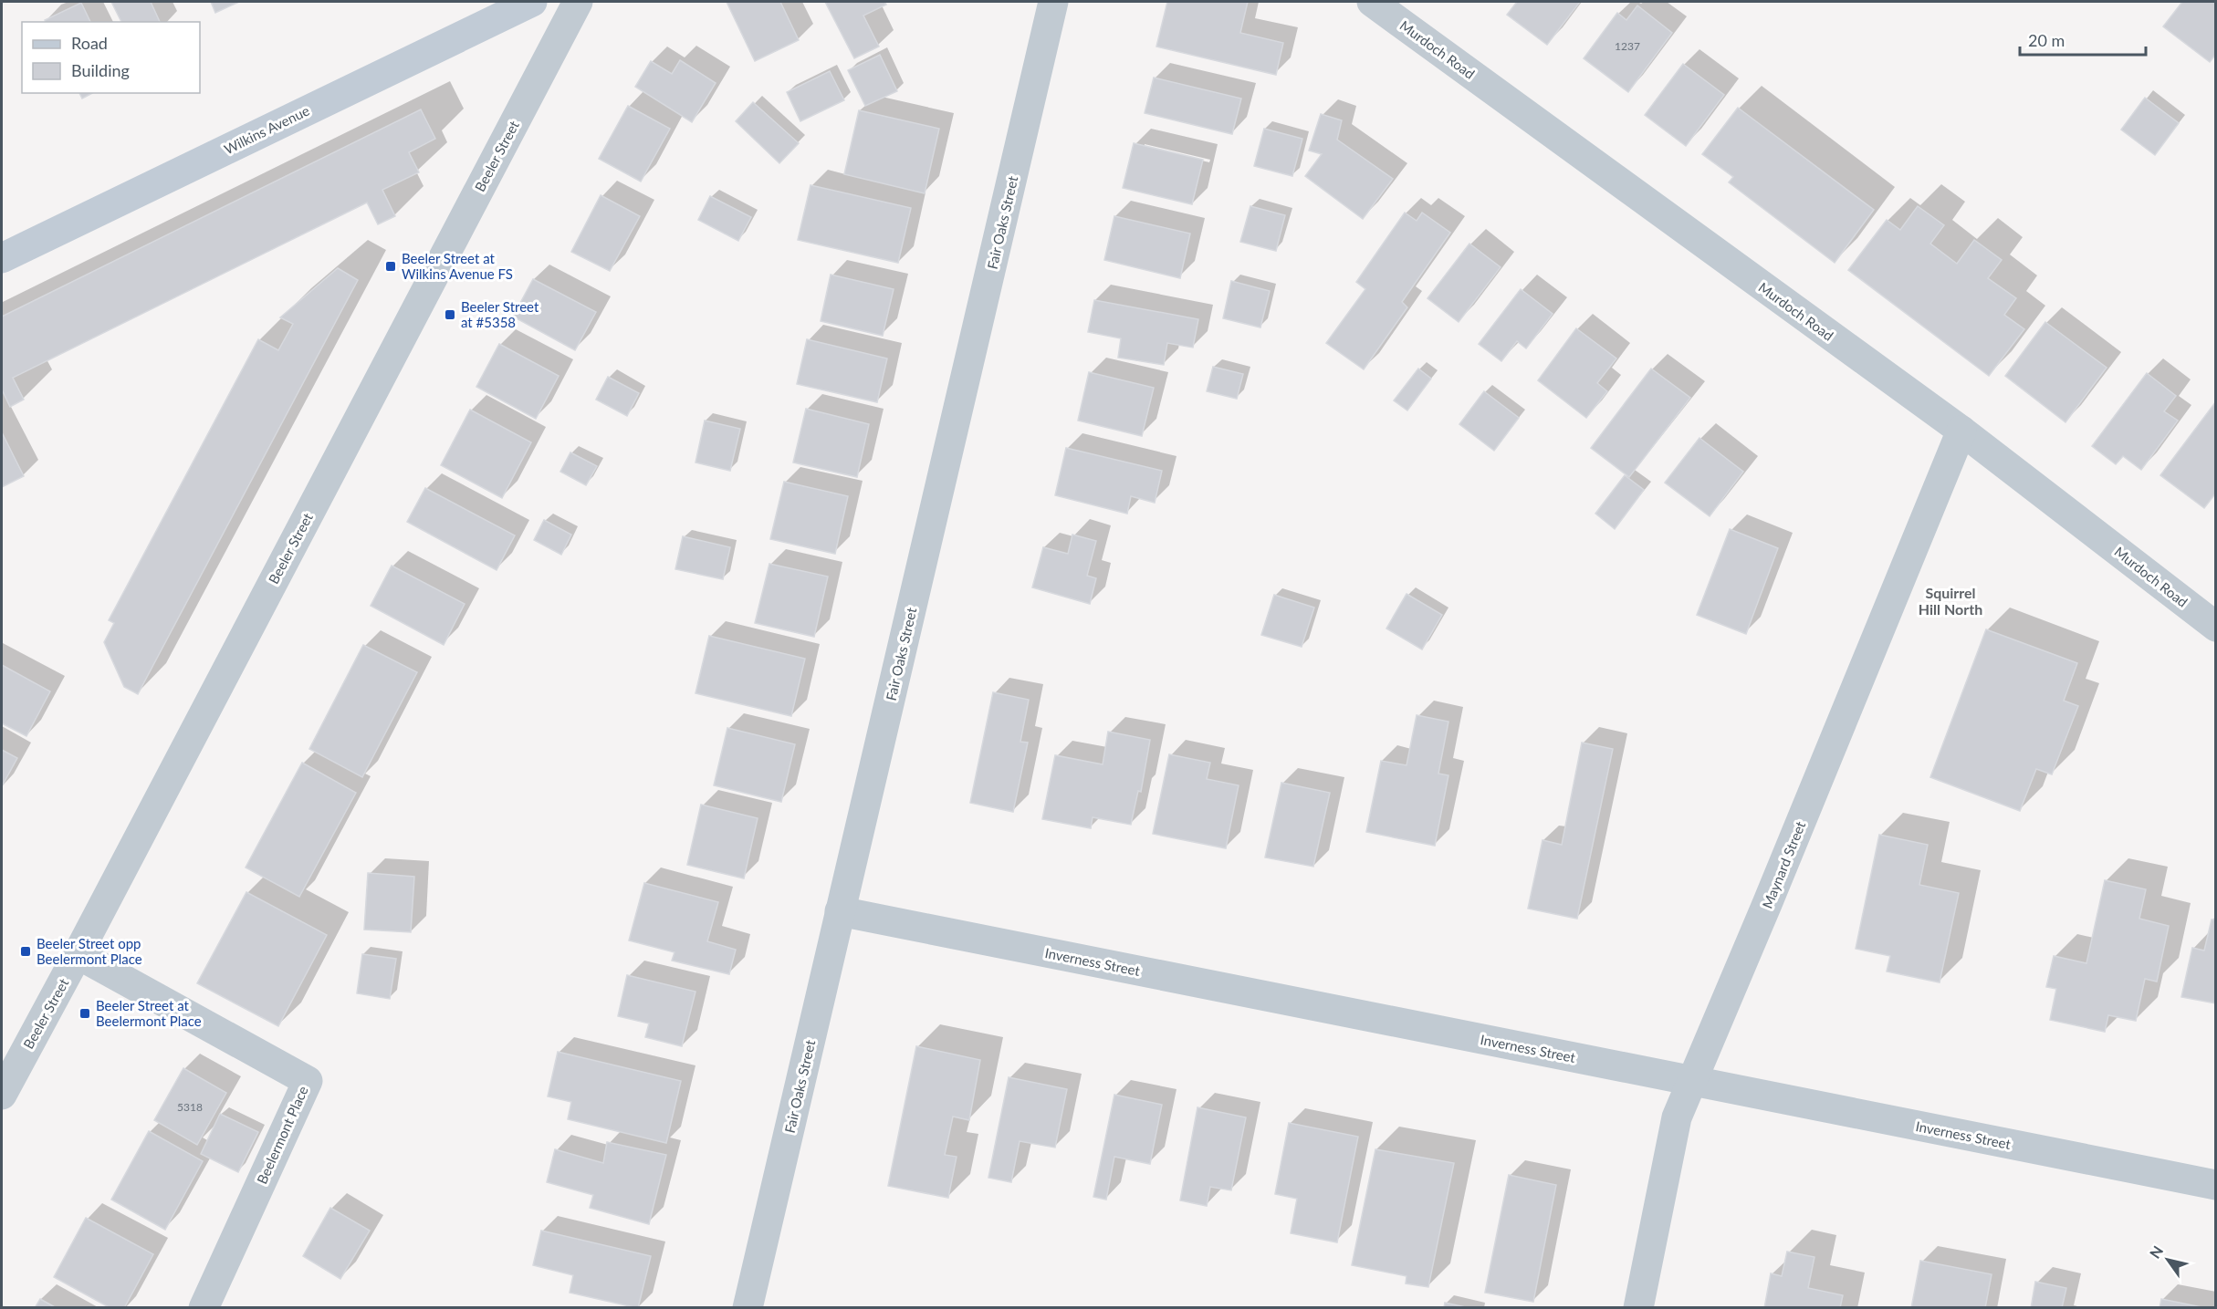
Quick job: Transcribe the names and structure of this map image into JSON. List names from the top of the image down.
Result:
{
  "streets": {
    "main road": ["Wilkins Avenue"],
    "street": [
      "Murdoch Road",
      "Beeler Street",
      "Fair Oaks Street",
      "Maynard Street",
      "Inverness Street",
      "Beelermont Place"
    ]
  },
  "crossings": [
    ["Murdoch Road", "Maynard Street"],
    ["Beeler Street", "Beelermont Place"],
    ["Fair Oaks Street", "Inverness Street"],
    ["Maynard Street", "Inverness Street"]
  ],
  "districts": ["Squirrel Hill North"],
  "places": {
    "transit": [
      "Beeler Street at Wilkins Avenue FS",
      "Beeler Street at #5358",
      "Beeler Street opp Beelermont Place",
      "Beeler Street at Beelermont Place"
    ]
  },
  "house_numbers": ["1237", "5318"],
  "legend": ["Road", "Building"],
  "scale_bar": "20 m",
  "north": "top left"
}
